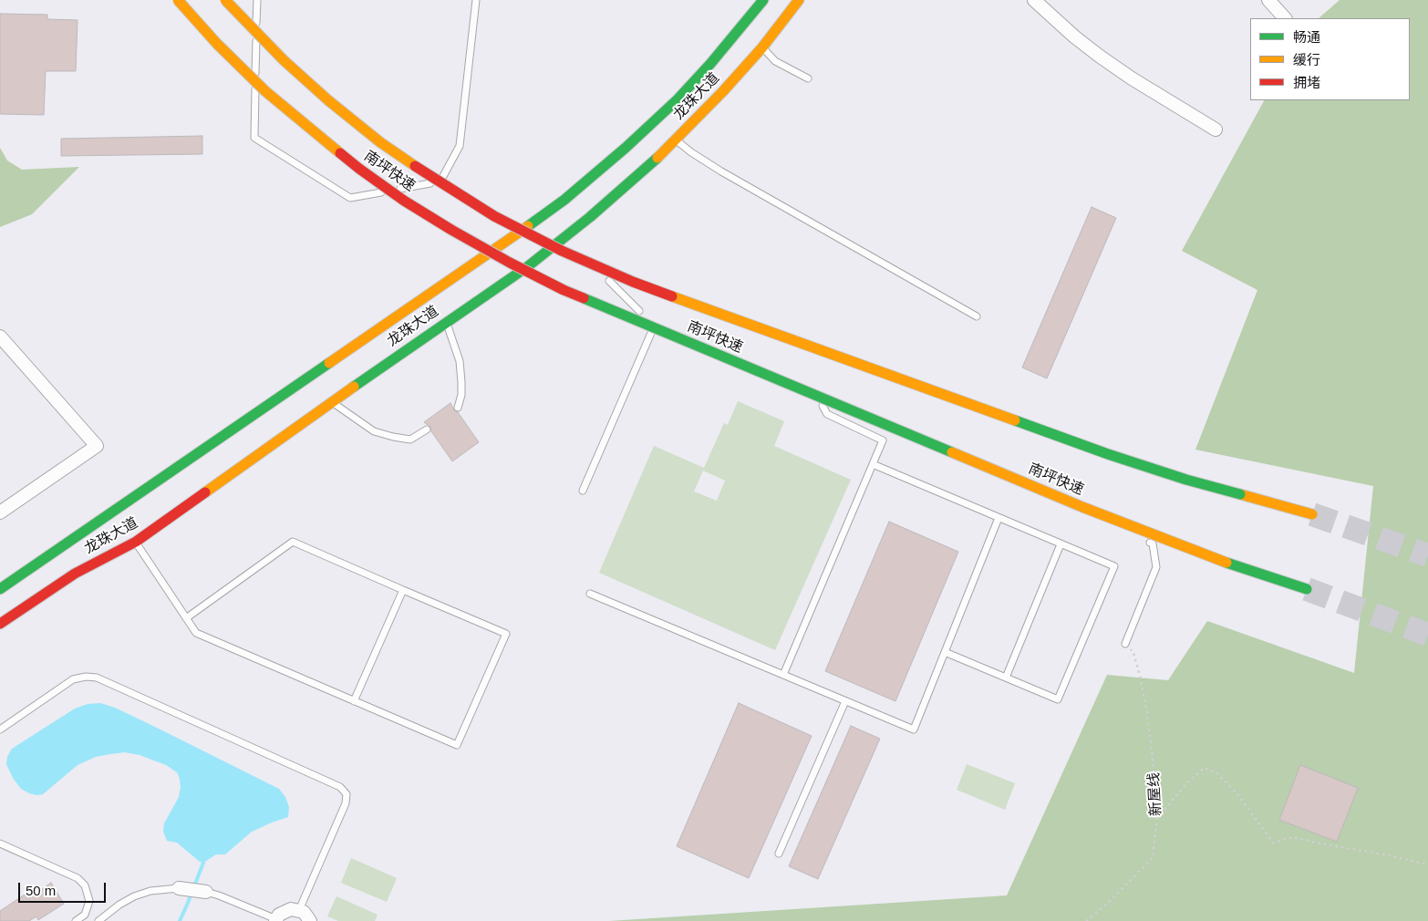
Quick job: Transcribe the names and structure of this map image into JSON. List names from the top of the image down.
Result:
{
  "streets": {
    "main road": ["龙珠大道", "南坪快速"],
    "path": ["新屋线"]
  },
  "legend": ["畅通", "缓行", "拥堵"],
  "scale_bar": "50 m"
}
